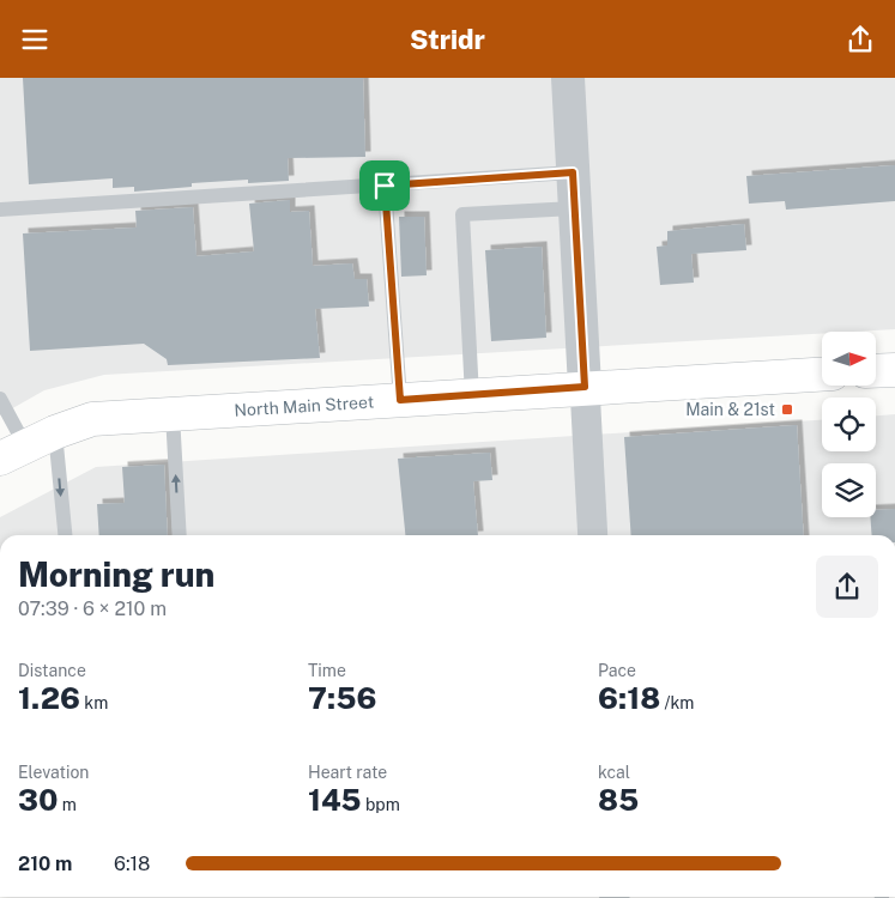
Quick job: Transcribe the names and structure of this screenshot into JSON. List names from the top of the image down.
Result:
{
  "streets": {
    "main road": ["North Main Street"]
  },
  "places": {
    "transit": ["Main & 21st"]
  },
  "north": "right",
  "page": {
    "header": "Stridr",
    "heading": ["Morning run", "07:39 · 6 × 210 m"],
    "stats": [
      ["Distance", "1.26 km"],
      ["Time", "7:56"],
      ["Pace", "6:18 /km"],
      ["Elevation", "30 m"],
      ["Heart rate", "145 bpm"],
      ["kcal", "85"]
    ],
    "list": [
      {
        "name": "210 m",
        "note": "6:18"
      }
    ]
  }
}
